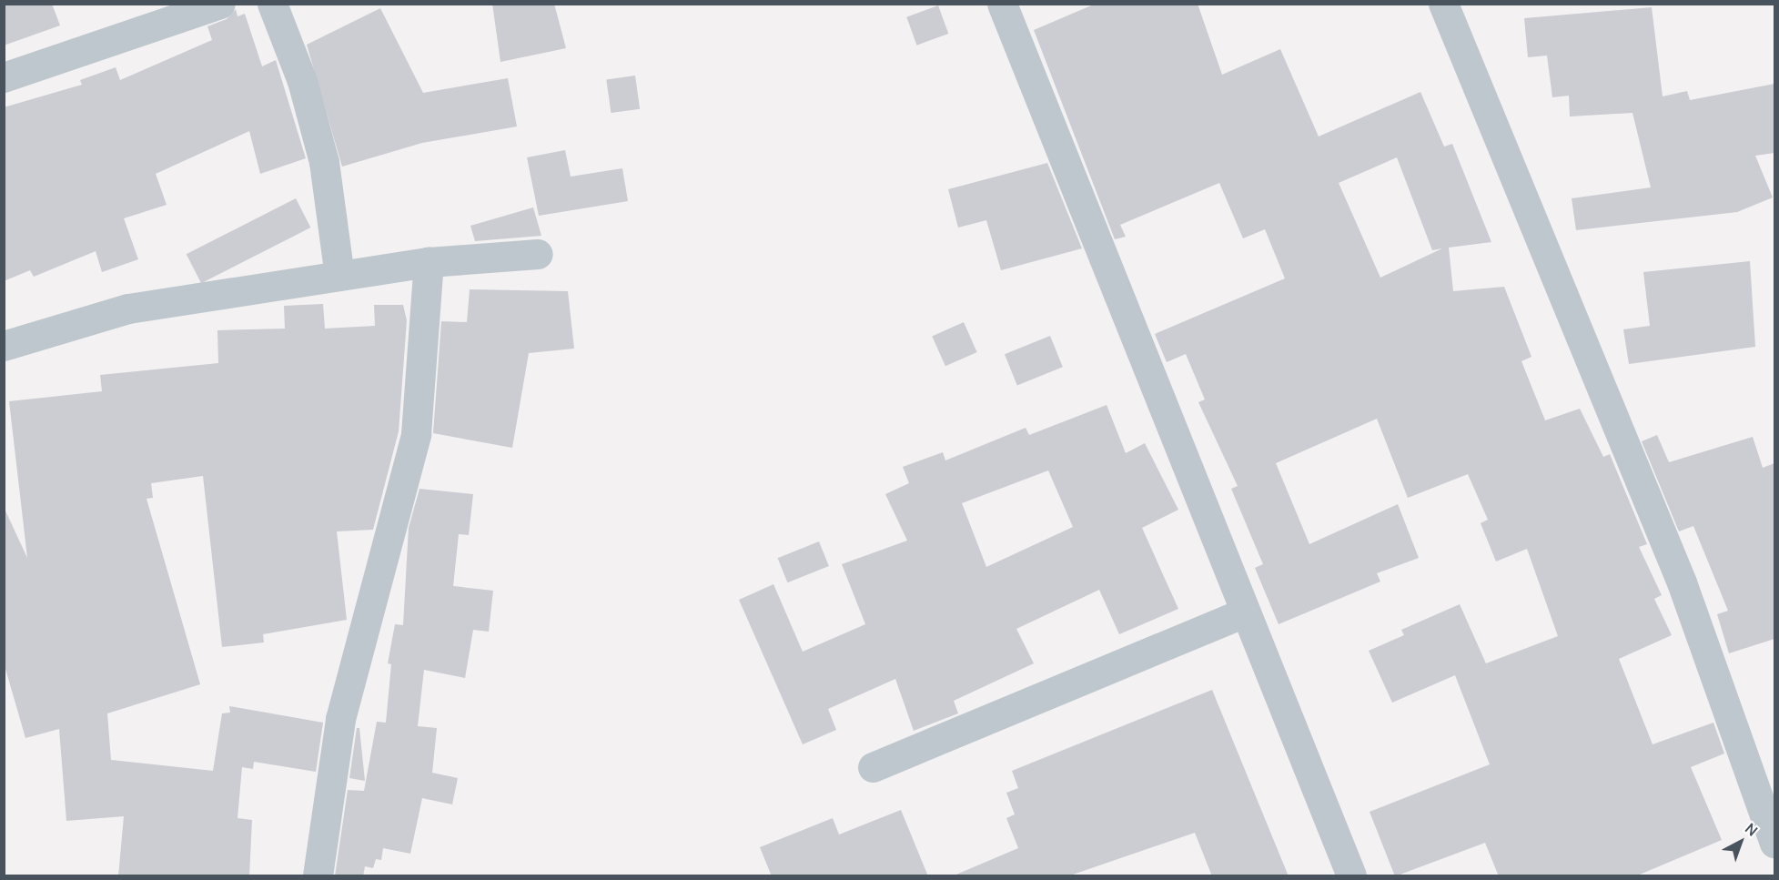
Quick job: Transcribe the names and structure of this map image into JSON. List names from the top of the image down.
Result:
{
  "north": "top right"
}
